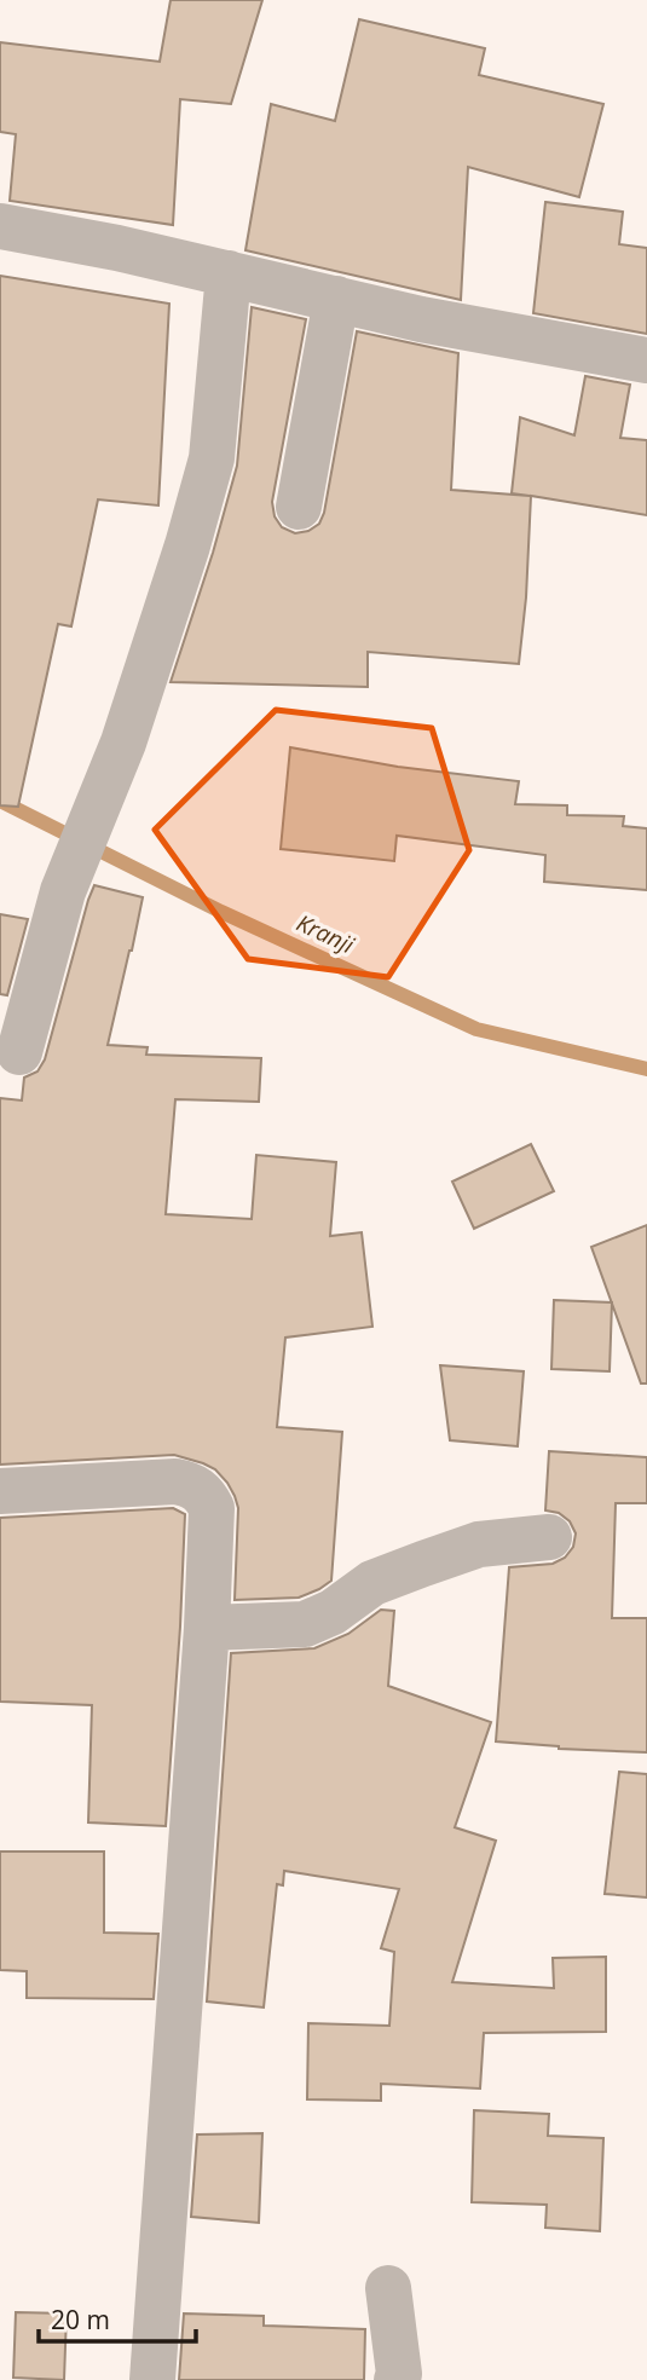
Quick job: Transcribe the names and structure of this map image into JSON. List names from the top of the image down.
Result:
{
  "water": ["Kranji"],
  "scale_bar": "20 m"
}
